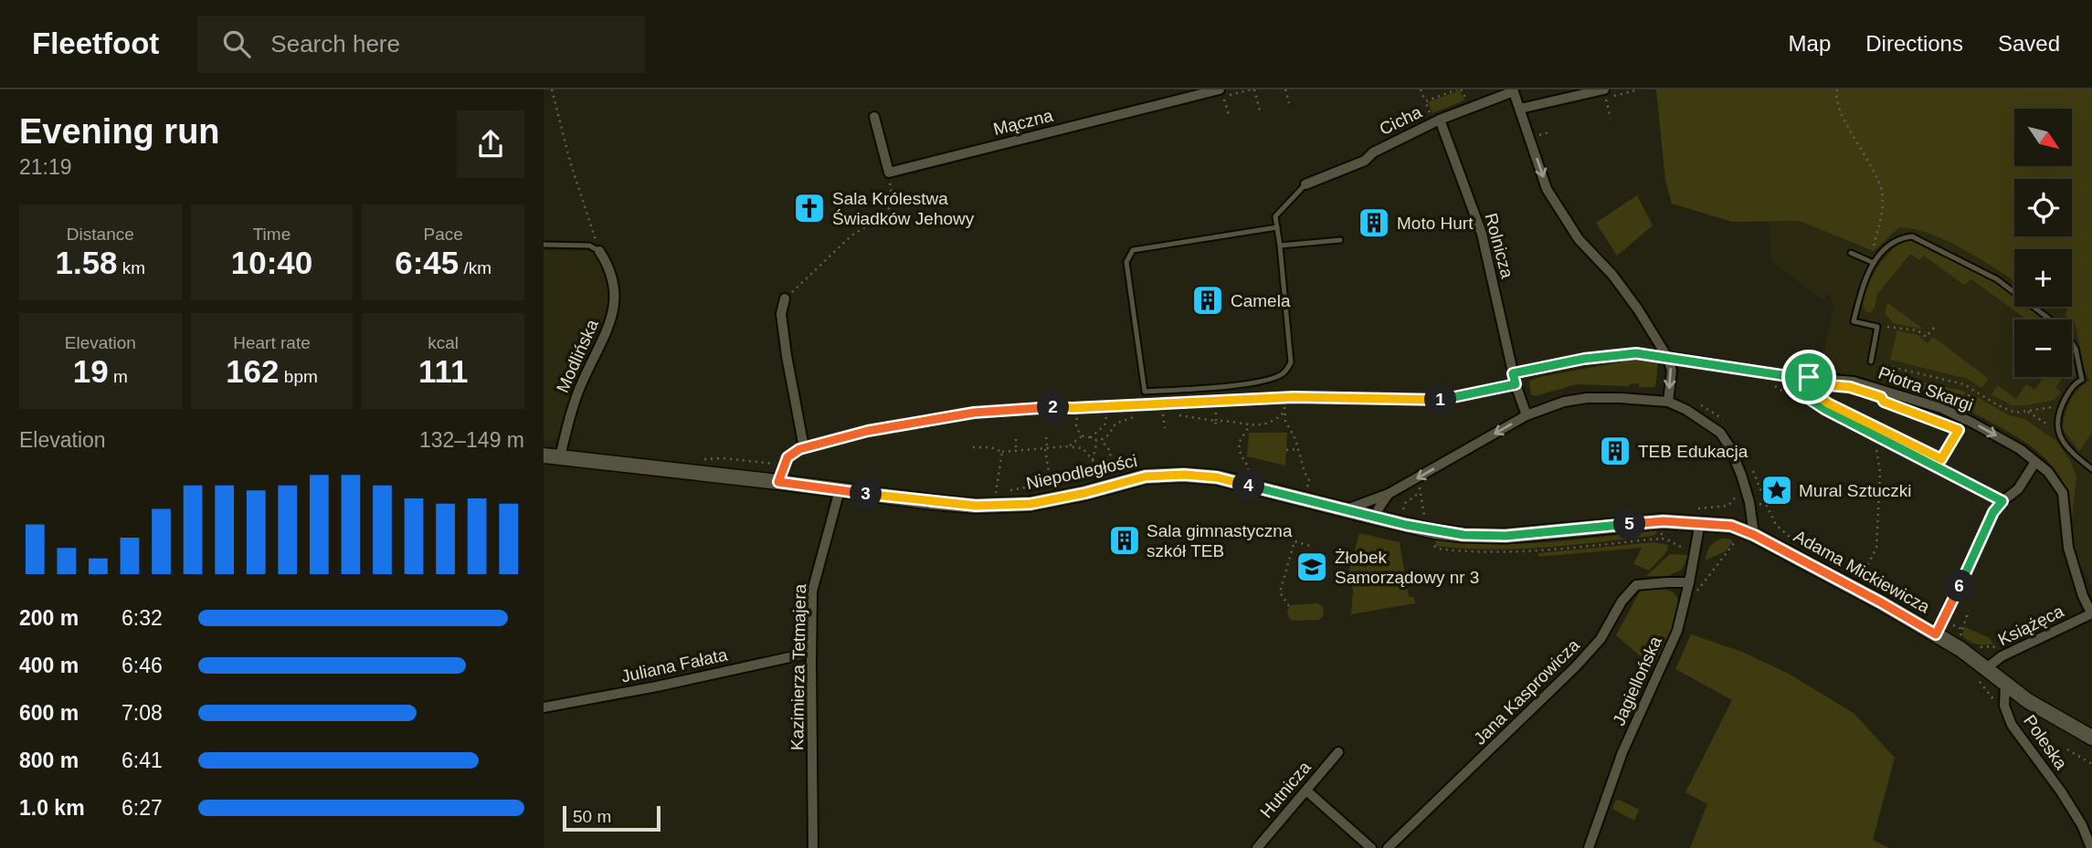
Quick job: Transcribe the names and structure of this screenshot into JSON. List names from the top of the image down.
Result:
{
  "streets": {
    "street": [
      "Cicha",
      "Mączna",
      "Rolnicza",
      "Modlińska",
      "Piotra Skargi",
      "Niepodległości",
      "Adama Mickiewicza",
      "Książęca",
      "Juliana Fałata",
      "Kazimierza Tetmajera",
      "Jagiellońska",
      "Jana Kasprowicza",
      "Poleska",
      "Hutnicza"
    ]
  },
  "crossings": [
    ["Cicha", "Rolnicza"],
    ["Modlińska", "Niepodległości"],
    ["Piotra Skargi", "Książęca"],
    ["Niepodległości", "Adama Mickiewicza"],
    ["Niepodległości", "Kazimierza Tetmajera"],
    ["Niepodległości", "Jagiellońska"],
    ["Adama Mickiewicza", "Książęca"],
    ["Adama Mickiewicza", "Jagiellońska"],
    ["Adama Mickiewicza", "Poleska"],
    ["Juliana Fałata", "Kazimierza Tetmajera"],
    ["Jagiellońska", "Jana Kasprowicza"]
  ],
  "places": {
    "church": ["Sala Królestwa Świadków Jehowy"],
    "building": [
      "Moto Hurt",
      "Camela",
      "TEB Edukacja",
      "Sala gimnastyczna szkół TEB"
    ],
    "place": ["Mural Sztuczki"],
    "school or university": ["Żłobek Samorządowy nr 3"]
  },
  "scale_bar": "50 m",
  "north": "bottom right",
  "page": {
    "header": "Fleetfoot",
    "search": "Search here",
    "nav": ["Map", "Directions", "Saved"],
    "heading": ["Evening run", "21:19"],
    "map_buttons": ["+", "−"],
    "stats": [
      ["Distance", "1.58 km"],
      ["Time", "10:40"],
      ["Pace", "6:45 /km"],
      ["Elevation", "19 m"],
      ["Heart rate", "162 bpm"],
      ["kcal", "111"]
    ],
    "pins": [
      "1",
      "2",
      "4",
      "3",
      "5",
      "6"
    ],
    "chart": ["Elevation", "132–149 m"],
    "list": [
      {
        "name": "200 m",
        "note": "6:32"
      },
      {
        "name": "400 m",
        "note": "6:46"
      },
      {
        "name": "600 m",
        "note": "7:08"
      },
      {
        "name": "800 m",
        "note": "6:41"
      },
      {
        "name": "1.0 km",
        "note": "6:27"
      }
    ],
    "scale": "50 m"
  }
}
